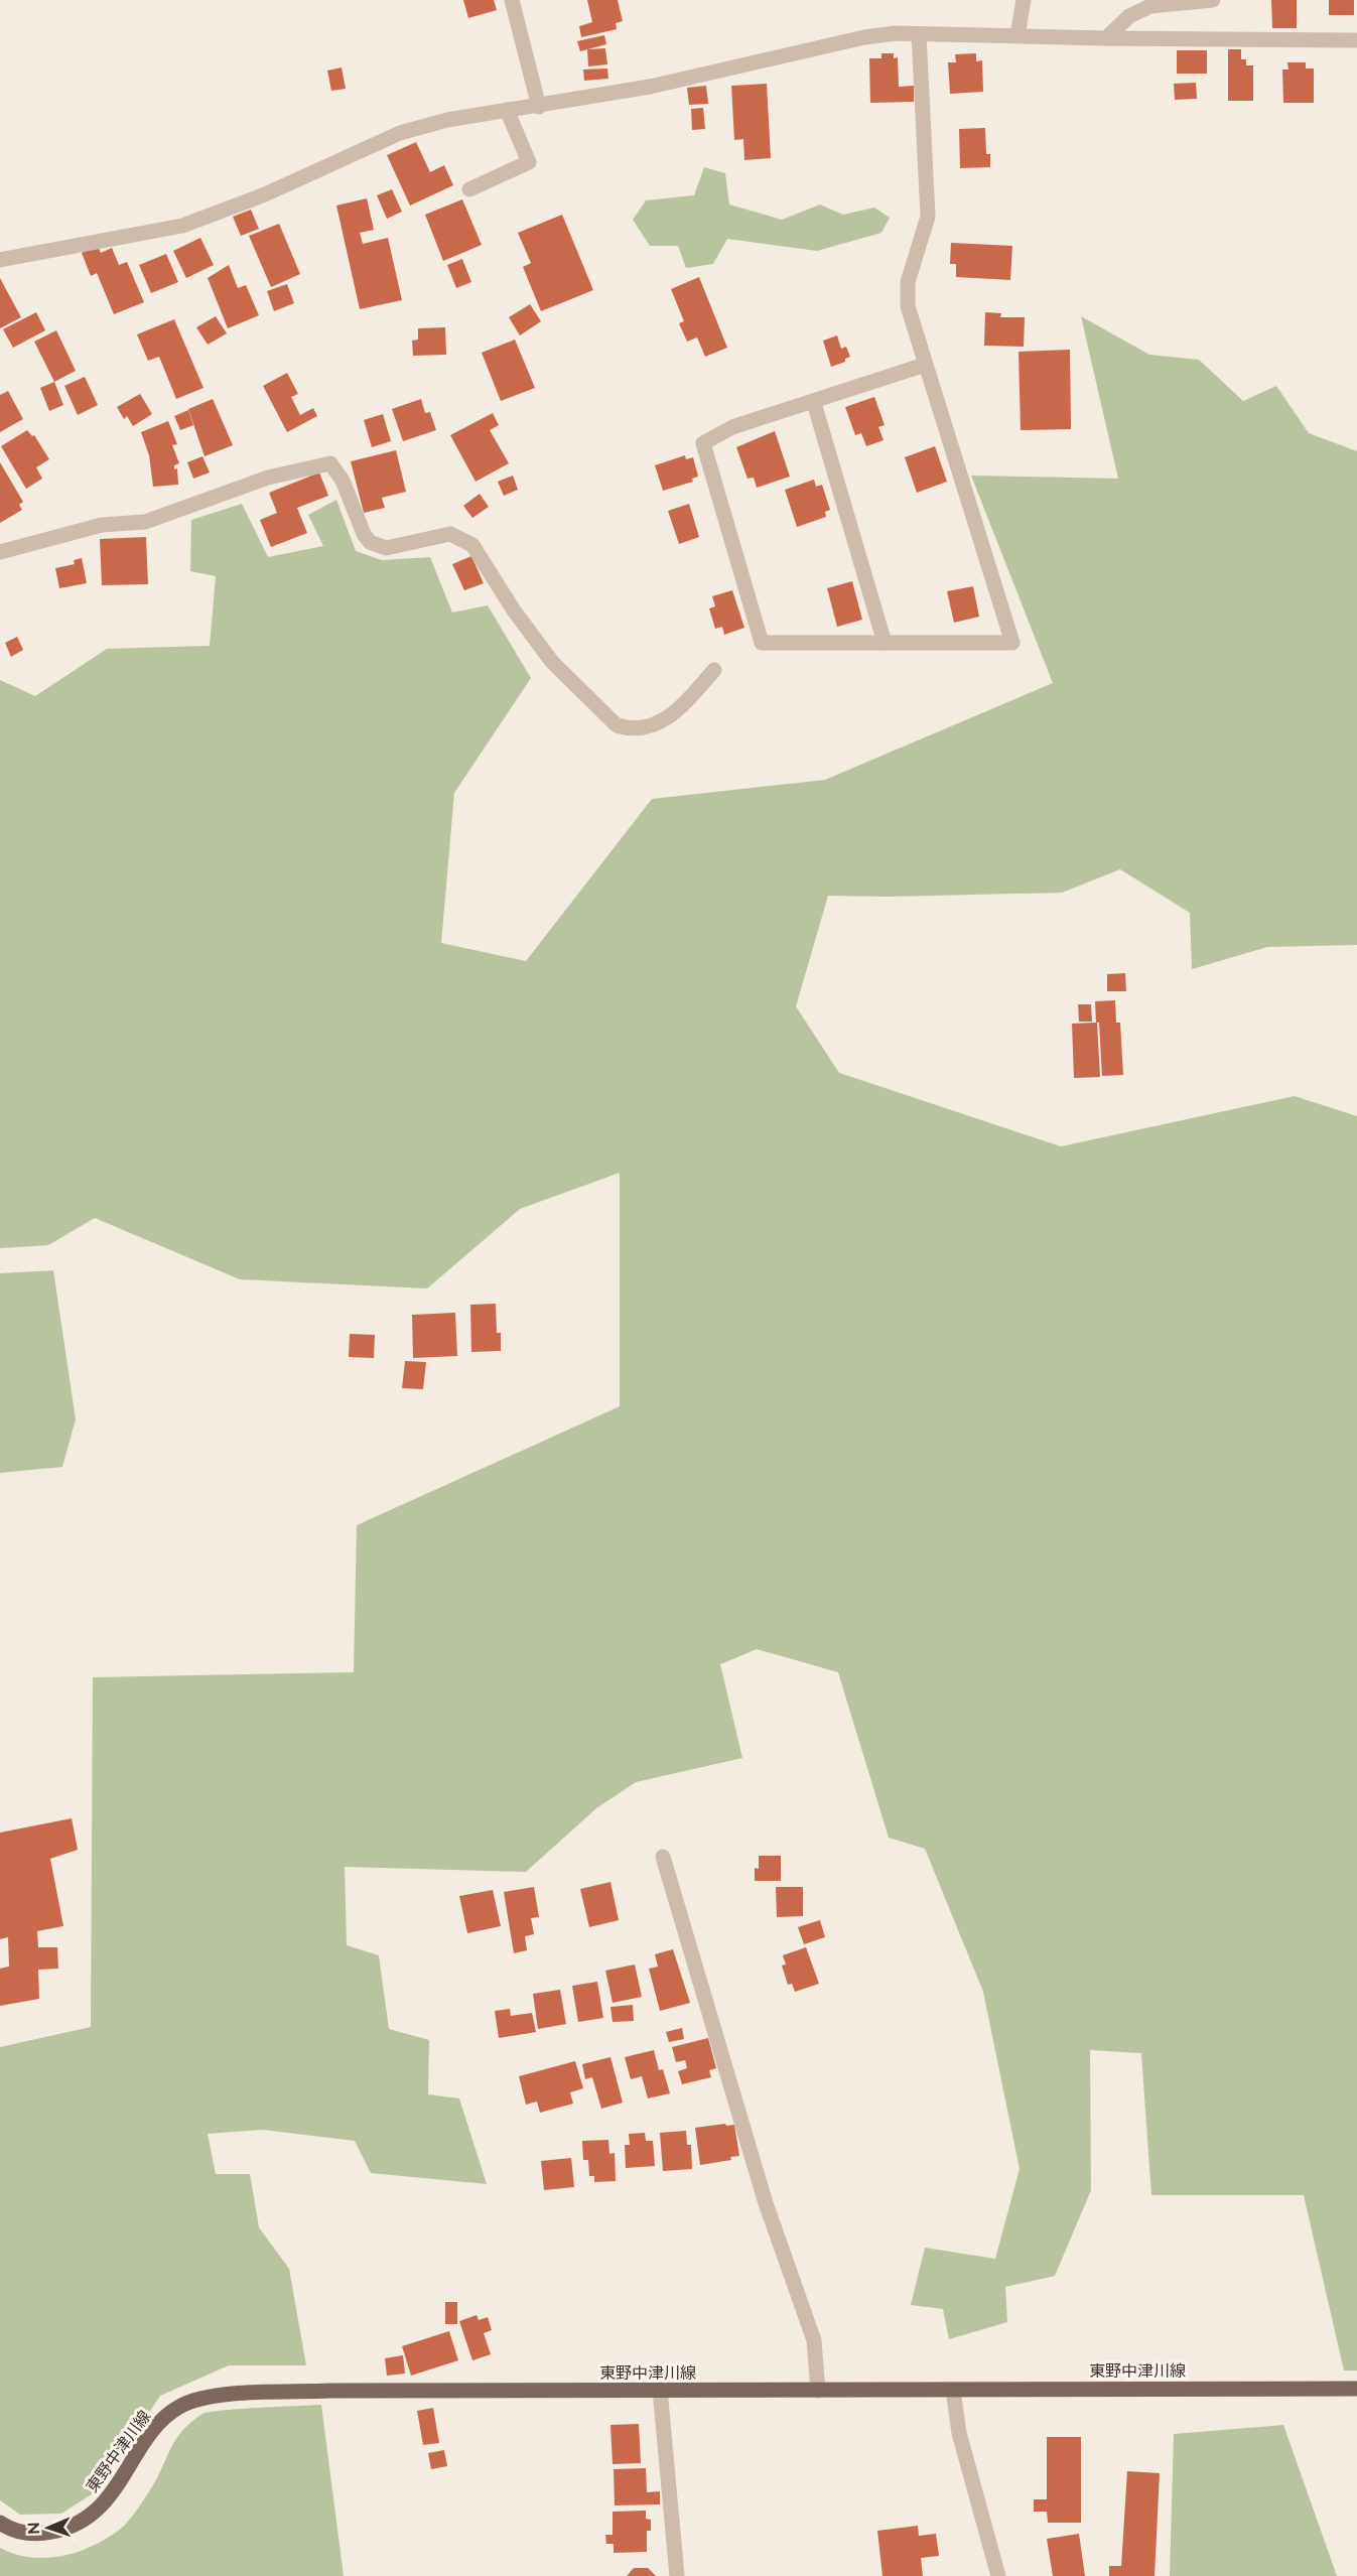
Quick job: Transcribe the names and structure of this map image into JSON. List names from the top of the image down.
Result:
{
  "streets": {
    "main road": ["東野中津川線"]
  },
  "north": "left"
}
